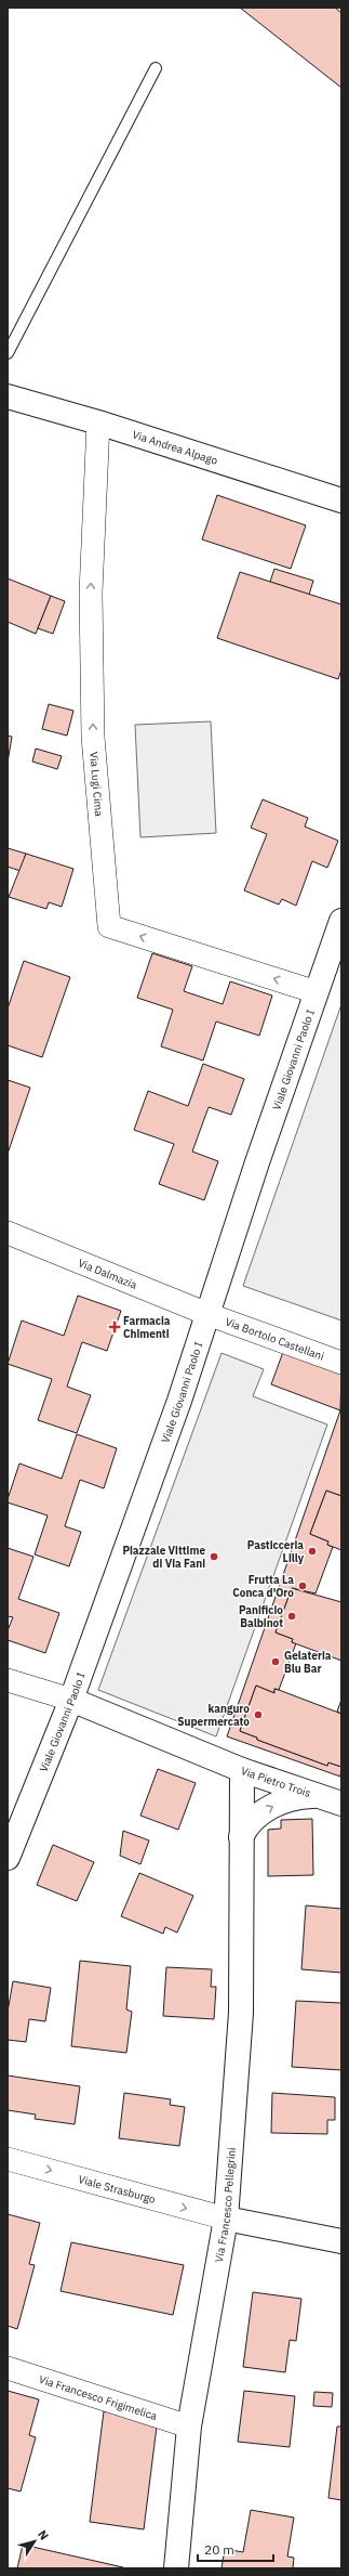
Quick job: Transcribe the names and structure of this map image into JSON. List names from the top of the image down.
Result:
{
  "streets": {
    "street": [
      "Via Andrea Alpago",
      "Via Lugi Cima",
      "Viale Giovanni Paolo I",
      "Via Dalmazia",
      "Via Bortolo Castellani",
      "Via Pietro Trois",
      "Viale Strasburgo",
      "Via Francesco Pellegrini",
      "Via Francesco Frigimelica"
    ]
  },
  "crossings": [
    ["Via Andrea Alpago", "Via Lugi Cima"],
    ["Via Lugi Cima", "Viale Giovanni Paolo I"],
    ["Viale Giovanni Paolo I", "Via Dalmazia"],
    ["Viale Giovanni Paolo I", "Via Bortolo Castellani"],
    ["Viale Giovanni Paolo I", "Via Pietro Trois"],
    ["Via Dalmazia", "Via Bortolo Castellani"],
    ["Via Pietro Trois", "Via Francesco Pellegrini"],
    ["Viale Strasburgo", "Via Francesco Pellegrini"],
    ["Via Francesco Pellegrini", "Via Francesco Frigimelica"]
  ],
  "one_way": ["Via Lugi Cima", "Viale Strasburgo"],
  "places": {
    "health": ["Farmacia Chimenti"],
    "other": [
      "Pasticceria Lilly",
      "Piazzale Vittime di Via Fani",
      "Frutta La Conca d'Oro",
      "Panificio Balbinot",
      "Gelateria Blu Bar",
      "kanguro Supermercato"
    ]
  },
  "scale_bar": "20 m",
  "north": "top right"
}
